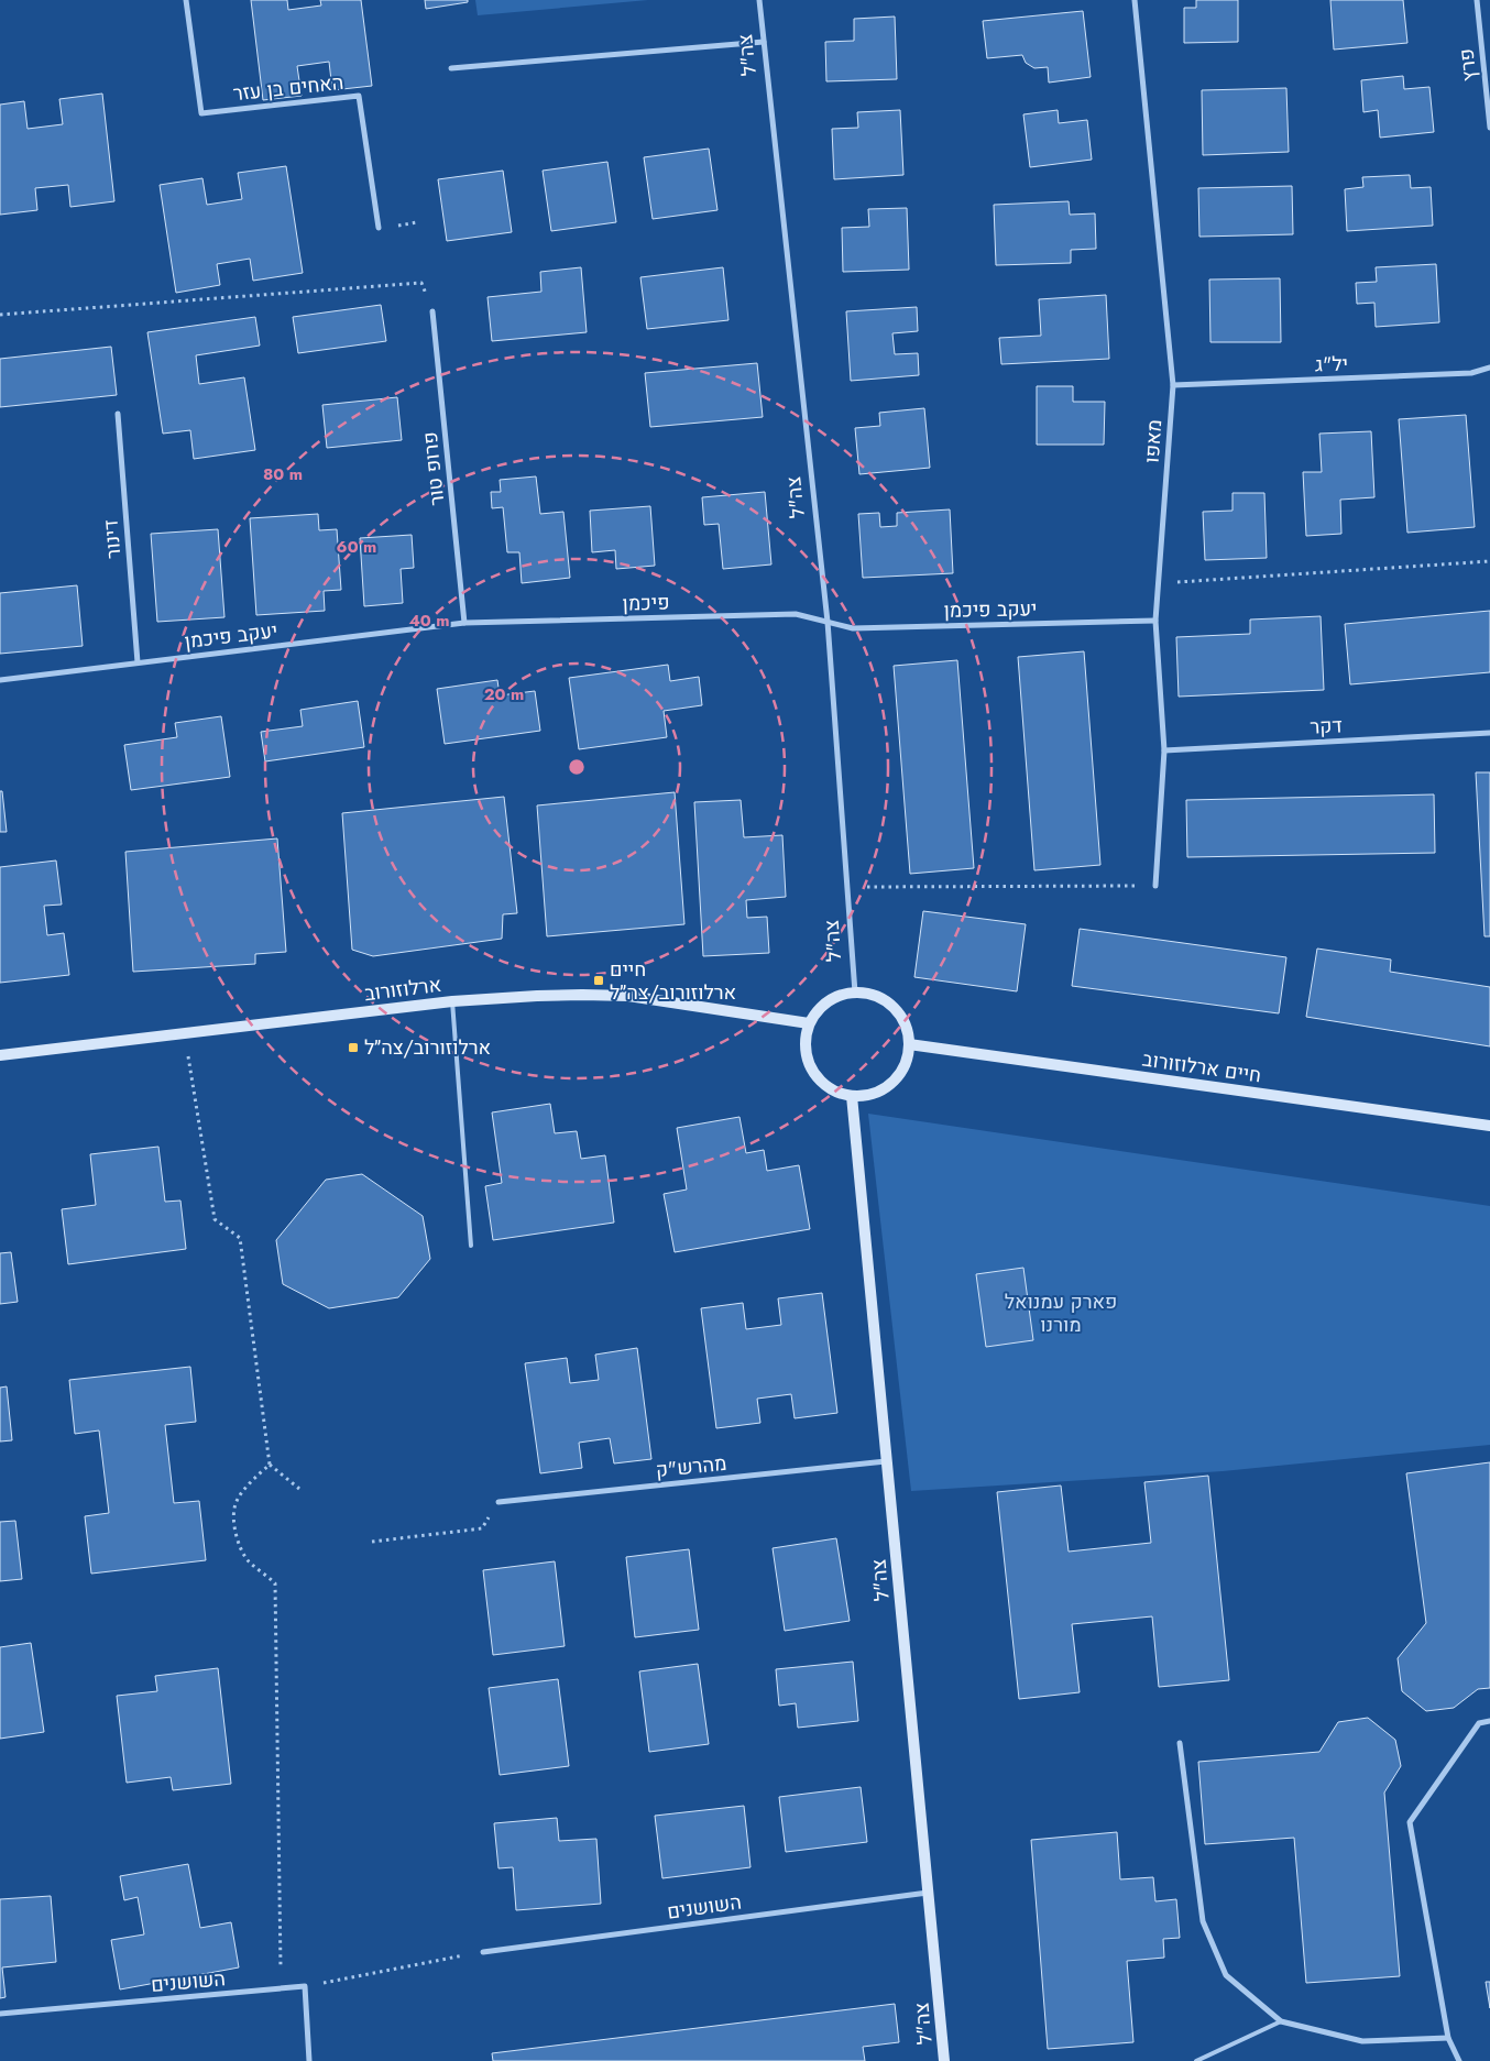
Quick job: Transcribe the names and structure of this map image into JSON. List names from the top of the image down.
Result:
{
  "streets": {
    "street": [
      "צה\"ל",
      "פרץ",
      "האחים בן עזר",
      "יל\"ג",
      "מאפו",
      "פרופ טור",
      "דינור",
      "פיכמן",
      "יעקב פיכמן",
      "דקר",
      "ארלוזורוב",
      "חיים ארלוזורוב",
      "מהרש\"ק",
      "השושנים"
    ]
  },
  "crossings": [
    ["צה\"ל", "פיכמן"],
    ["צה\"ל", "יעקב פיכמן"],
    ["צה\"ל", "ארלוזורוב"],
    ["צה\"ל", "חיים ארלוזורוב"],
    ["צה\"ל", "מהרש\"ק"],
    ["צה\"ל", "השושנים"],
    ["יל\"ג", "מאפו"],
    ["מאפו", "יעקב פיכמן"],
    ["מאפו", "דקר"],
    ["פרופ טור", "פיכמן"],
    ["פרופ טור", "יעקב פיכמן"],
    ["דינור", "יעקב פיכמן"],
    ["פיכמן", "יעקב פיכמן"],
    ["ארלוזורוב", "חיים ארלוזורוב"]
  ],
  "parks": ["פארק עמנואל מורנו"],
  "places": {
    "transit": ["חיים ארלוזורוב/צה״ל", "ארלוזורוב/צה״ל"]
  },
  "rings": [
    "80 m",
    "60 m",
    "40 m",
    "20 m"
  ]
}
